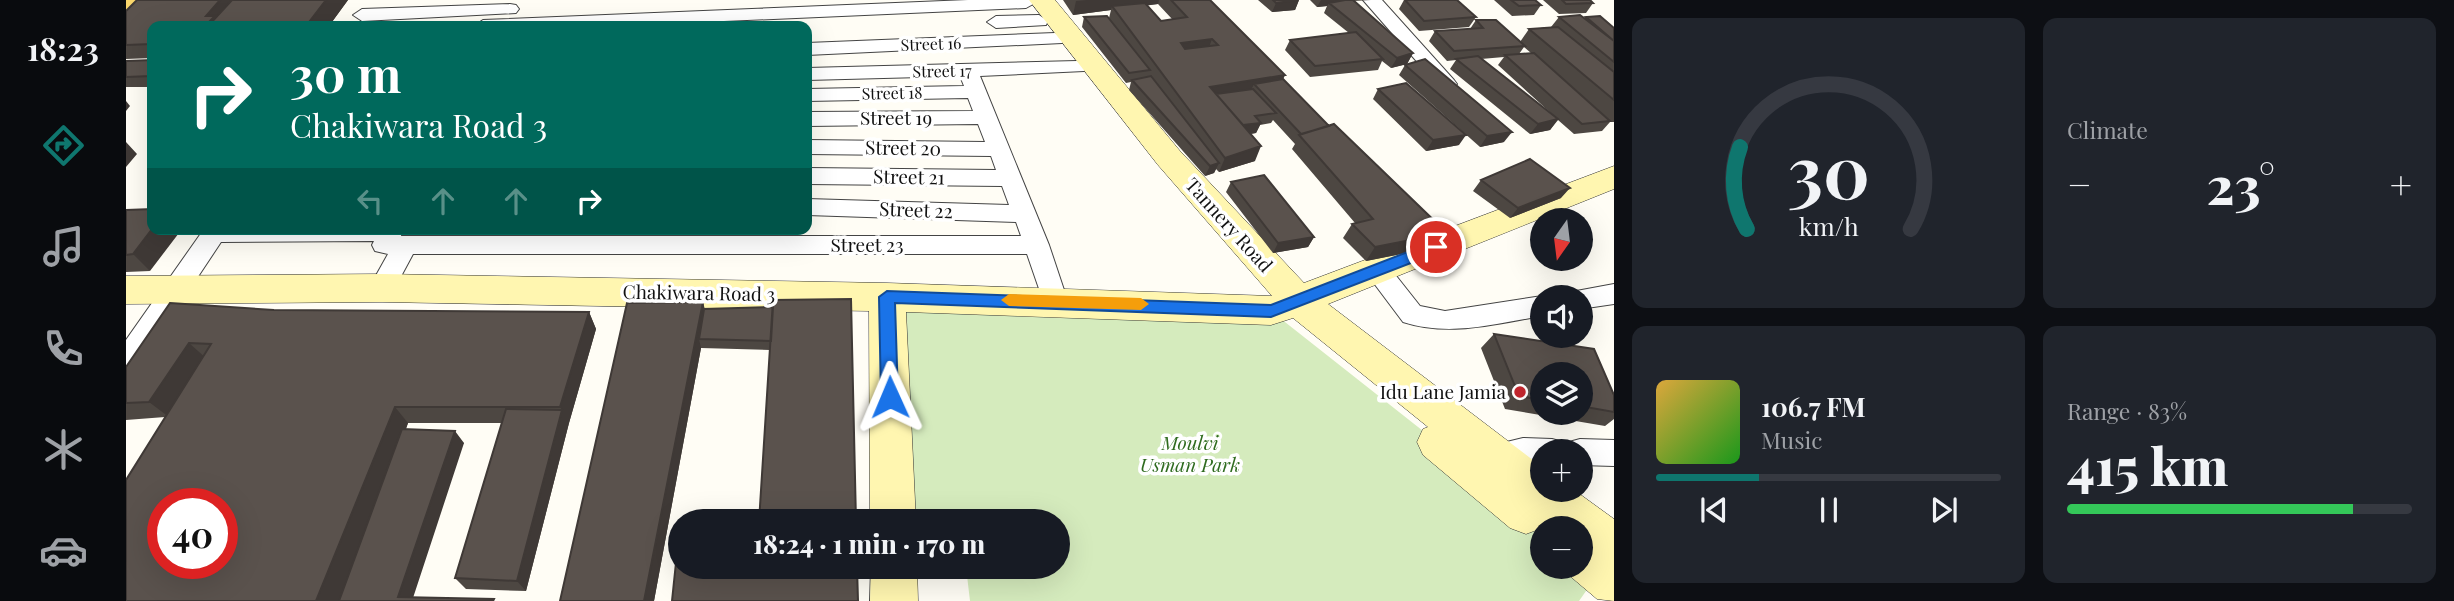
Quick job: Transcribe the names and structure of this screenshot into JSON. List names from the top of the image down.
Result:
{
  "streets": {
    "street": [
      "Street 16",
      "Street 17",
      "Street 18",
      "Street 19",
      "Street 20",
      "Street 21",
      "Street 22",
      "Tannery Road",
      "Street 23",
      "Chakiwara Road 3"
    ]
  },
  "crossings": [
    ["Street 16", "Tannery Road"],
    ["Street 17", "Street 18"],
    ["Street 17", "Tannery Road"],
    ["Tannery Road", "Chakiwara Road 3"]
  ],
  "parks": ["Moulvi Usman Park"],
  "places": ["Idu Lane Jamia"],
  "north": "bottom",
  "page": {
    "tabs": "18:23",
    "tile": [
      "Climate",
      ["Range · 83%", "415 km"]
    ],
    "turn": ["30 m", "Chakiwara Road 3"],
    "heat": ["−", "23°", "+"],
    "map_buttons": ["+", "−"],
    "song": ["106.7 FM", "Music"],
    "limit": "40",
    "trip": "18:24 · 1 min · 170 m",
    "gauge": ["30", "km/h"]
  }
}
